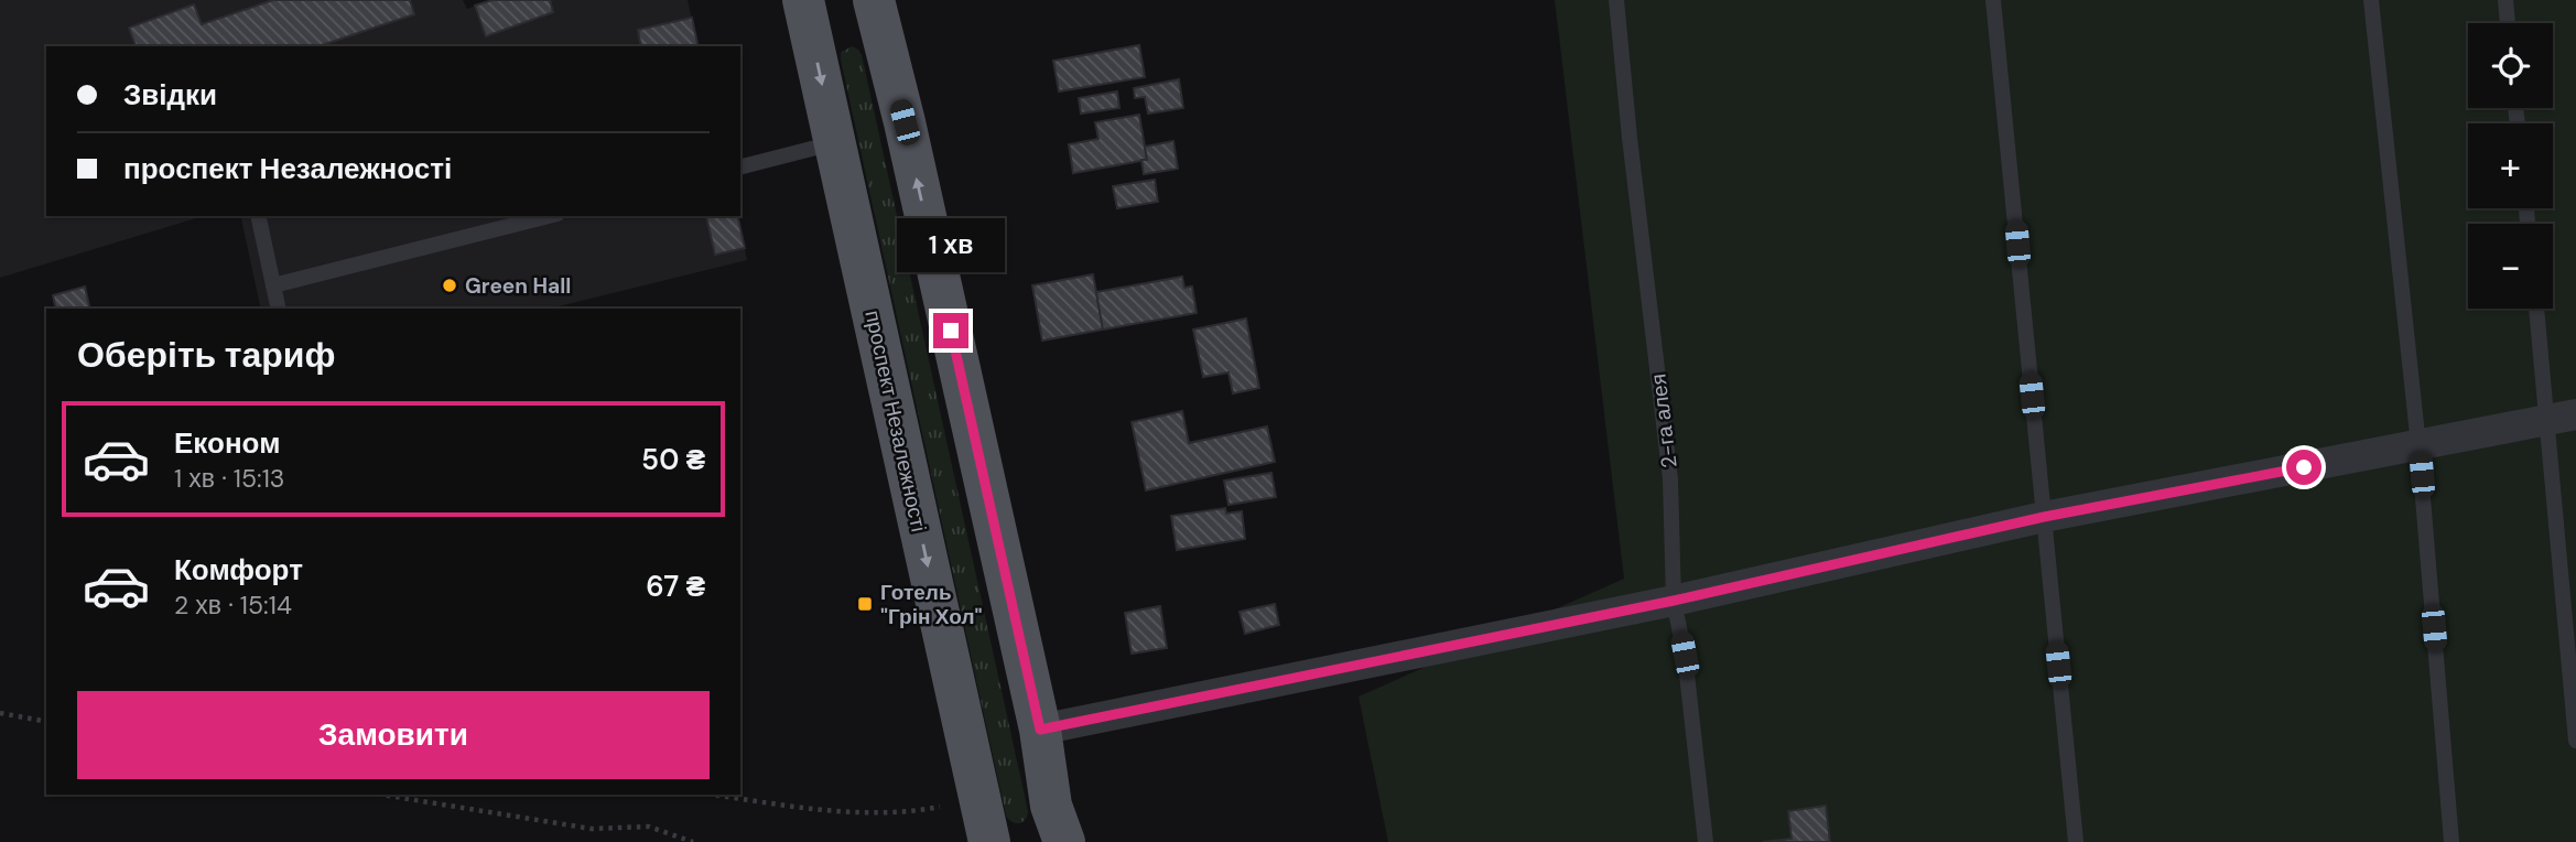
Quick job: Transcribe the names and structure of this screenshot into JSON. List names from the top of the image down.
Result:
{
  "streets": {
    "main road": ["проспект Незалежності"],
    "lane": ["2-га алея"]
  },
  "places": {
    "other": ["Green Hall"],
    "transit": ["Готель \"Грін Хол\""]
  },
  "page": {
    "map_buttons": ["+", "−"],
    "banner": ["Звідки", "проспект Незалежності"],
    "bubble": "1 хв",
    "heading": "Оберіть тариф",
    "list": [
      {
        "name": "Економ",
        "note": "1 хв · 15:13",
        "value": "50 ₴"
      },
      {
        "name": "Комфорт",
        "note": "2 хв · 15:14",
        "value": "67 ₴"
      }
    ],
    "buttons": "Замовити"
  }
}
